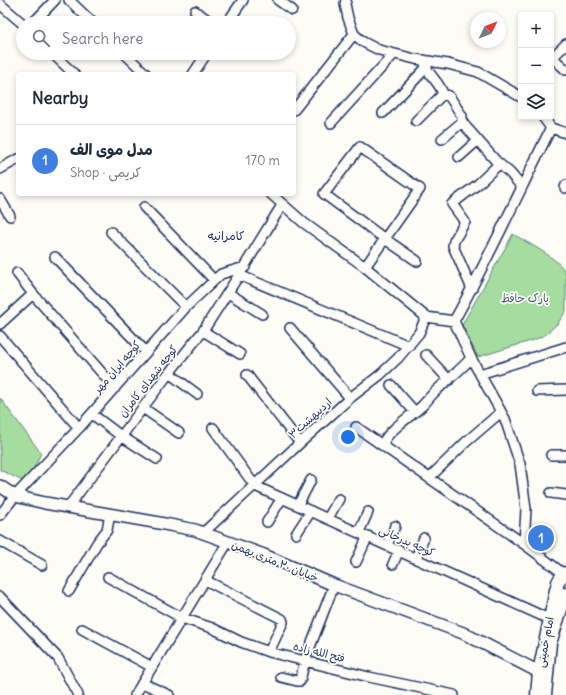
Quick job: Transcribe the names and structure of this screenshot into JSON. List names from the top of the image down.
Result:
{
  "streets": {
    "main road": ["امام خمینی"],
    "street": [
      "کوچه ایران مهر",
      "کوچه شهدای کامران",
      "اردیبهشت۳",
      "کوچه بدرخانی",
      "خیابان ۲۰ متری بهمن",
      "فتح الله زاده"
    ]
  },
  "crossings": [
    ["کوچه ایران مهر", "کوچه شهدای کامران"],
    ["کوچه ایران مهر", "خیابان ۲۰ متری بهمن"],
    ["کوچه شهدای کامران", "خیابان ۲۰ متری بهمن"],
    ["اردیبهشت۳", "کوچه بدرخانی"],
    ["اردیبهشت۳", "خیابان ۲۰ متری بهمن"],
    ["کوچه بدرخانی", "امام خمینی"],
    ["خیابان ۲۰ متری بهمن", "امام خمینی"]
  ],
  "districts": ["کامرانیه"],
  "parks": ["پارک حافظ"],
  "north": "top right",
  "page": {
    "map_buttons": ["+", "−"],
    "search": "Search here",
    "heading": "Nearby",
    "list": [
      {
        "mark": "1",
        "name": "مدل موی الف",
        "note": "Shop · کریمی",
        "value": "170 m"
      }
    ],
    "pins": "1"
  }
}
